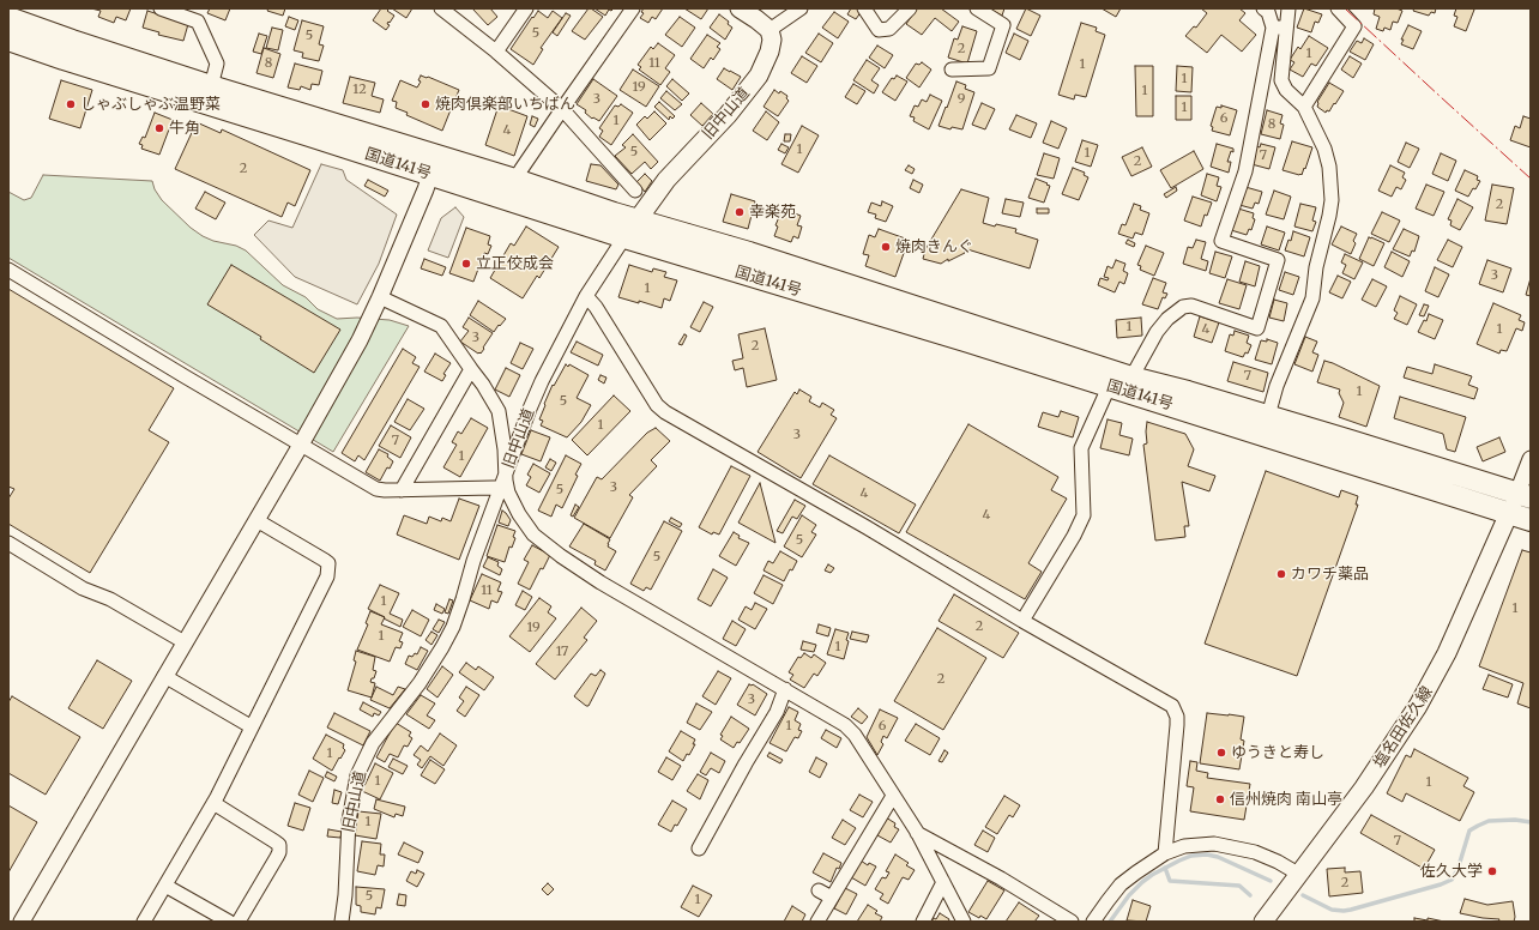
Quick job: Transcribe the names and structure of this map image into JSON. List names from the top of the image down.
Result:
{
  "streets": {
    "highway": ["国道141号"],
    "main road": ["旧中山道", "塩名田佐久線"]
  },
  "crossings": [
    ["旧中山道", "国道141号"],
    ["国道141号", "塩名田佐久線"]
  ],
  "places": [
    "しゃぶしゃぶ温野菜",
    "焼肉倶楽部いちばん",
    "牛角",
    "幸楽苑",
    "焼肉きんぐ",
    "立正佼成会",
    "カワチ薬品",
    "ゆうきと寿し",
    "信州焼肉 南山亭",
    "佐久大学"
  ],
  "house_numbers": [
    "5",
    "5",
    "2",
    "1",
    "8",
    "11",
    "1",
    "1",
    "19",
    "12",
    "1",
    "3",
    "9",
    "1",
    "6",
    "1",
    "8",
    "4",
    "1",
    "5",
    "1",
    "7",
    "2",
    "2",
    "2",
    "3",
    "1",
    "1",
    "4",
    "1",
    "3",
    "2",
    "7",
    "1",
    "5",
    "1",
    "3",
    "7",
    "1",
    "3",
    "5",
    "4",
    "4",
    "5",
    "5",
    "11",
    "1",
    "1",
    "2",
    "19",
    "1",
    "1",
    "17",
    "2",
    "3",
    "1",
    "6",
    "1",
    "1",
    "1",
    "1",
    "7",
    "2",
    "5",
    "1"
  ]
}
